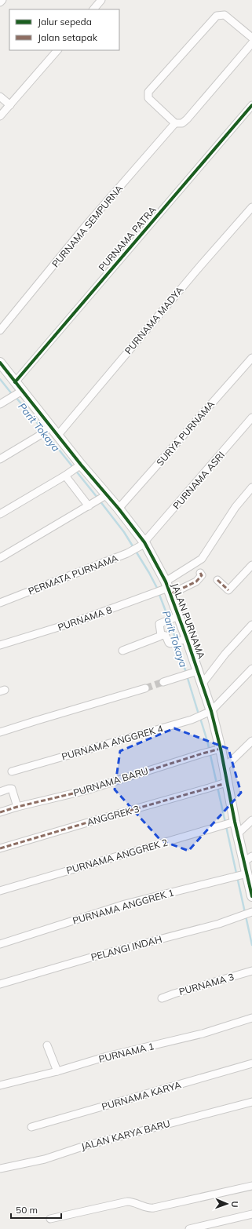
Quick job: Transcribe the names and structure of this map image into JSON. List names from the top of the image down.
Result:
{
  "streets": {
    "street": [
      "PURNAMA SEMPURNA",
      "PURNAMA PATRA",
      "PURNAMA MADYA",
      "SURYA PURNAMA",
      "PURNAMA ASRI",
      "PERMATA PURNAMA",
      "PURNAMA 8",
      "JALAN PURNAMA",
      "PURNAMA ANGGREK 4",
      "PURNAMA BARU",
      "ANGGREK 3",
      "PURNAMA ANGGREK 2",
      "PURNAMA ANGGREK 1",
      "PELANGI INDAH",
      "PURNAMA 3",
      "PURNAMA 1",
      "PURNAMA KARYA",
      "JALAN KARYA BARU"
    ]
  },
  "crossings": [
    ["PURNAMA PATRA", "JALAN PURNAMA"],
    ["PURNAMA MADYA", "JALAN PURNAMA"],
    ["SURYA PURNAMA", "JALAN PURNAMA"],
    ["PURNAMA ASRI", "PERMATA PURNAMA"],
    ["PURNAMA ASRI", "JALAN PURNAMA"],
    ["PERMATA PURNAMA", "JALAN PURNAMA"],
    ["PURNAMA 8", "JALAN PURNAMA"],
    ["JALAN PURNAMA", "PURNAMA ANGGREK 4"],
    ["JALAN PURNAMA", "PURNAMA BARU"],
    ["JALAN PURNAMA", "ANGGREK 3"],
    ["JALAN PURNAMA", "PURNAMA ANGGREK 2"],
    ["JALAN PURNAMA", "PURNAMA ANGGREK 1"]
  ],
  "water": ["Parit Tokaya"],
  "legend": ["Jalur sepeda", "Jalan setapak"],
  "scale_bar": "50 m",
  "north": "right"
}
